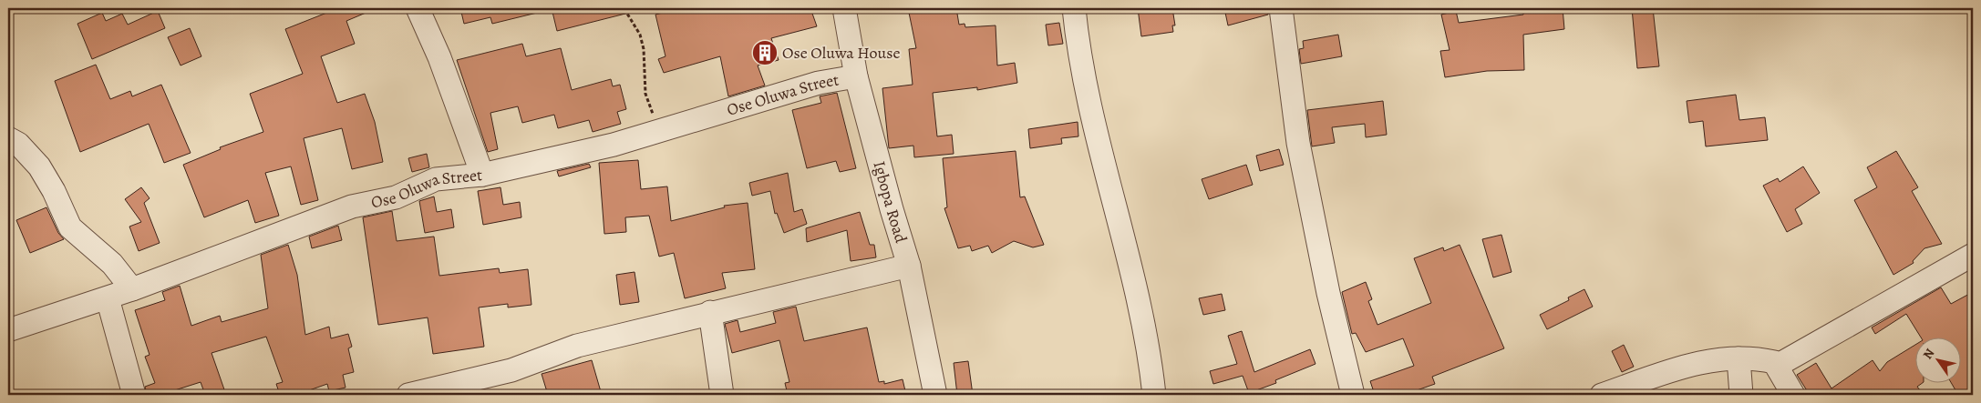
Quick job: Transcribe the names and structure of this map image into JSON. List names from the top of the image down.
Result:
{
  "streets": {
    "street": ["Ose Oluwa Street", "Igbopa Road"]
  },
  "crossings": [
    ["Ose Oluwa Street", "Igbopa Road"]
  ],
  "places": {
    "building": ["Ose Oluwa House"]
  },
  "north": "top left"
}
